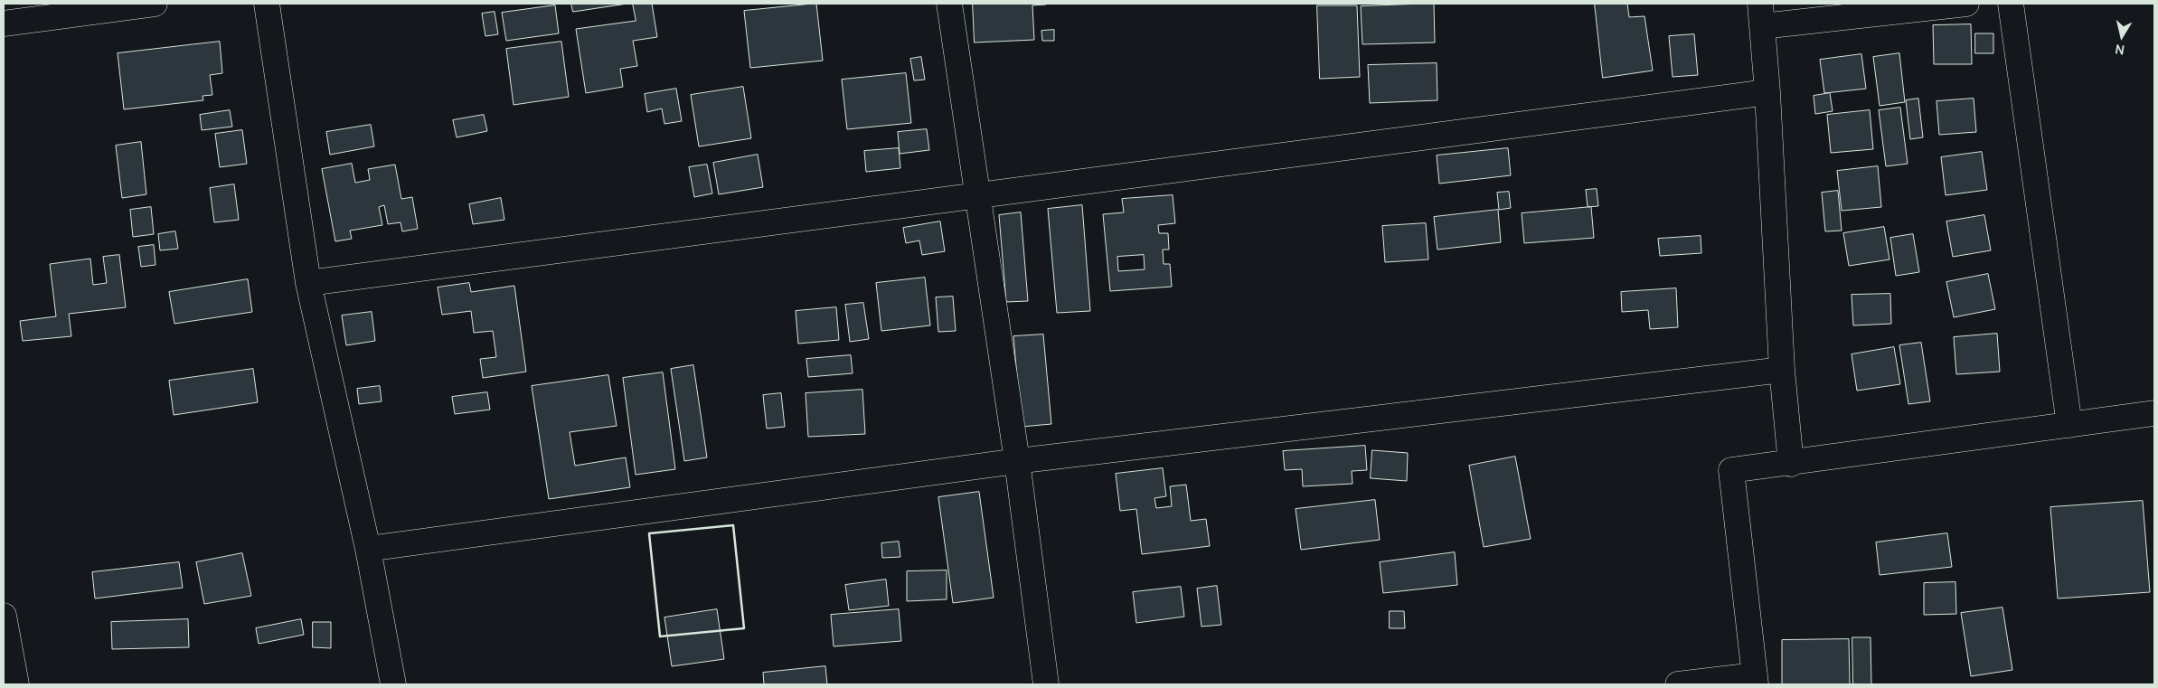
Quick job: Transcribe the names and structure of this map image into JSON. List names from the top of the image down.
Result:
{
  "north": "bottom"
}
